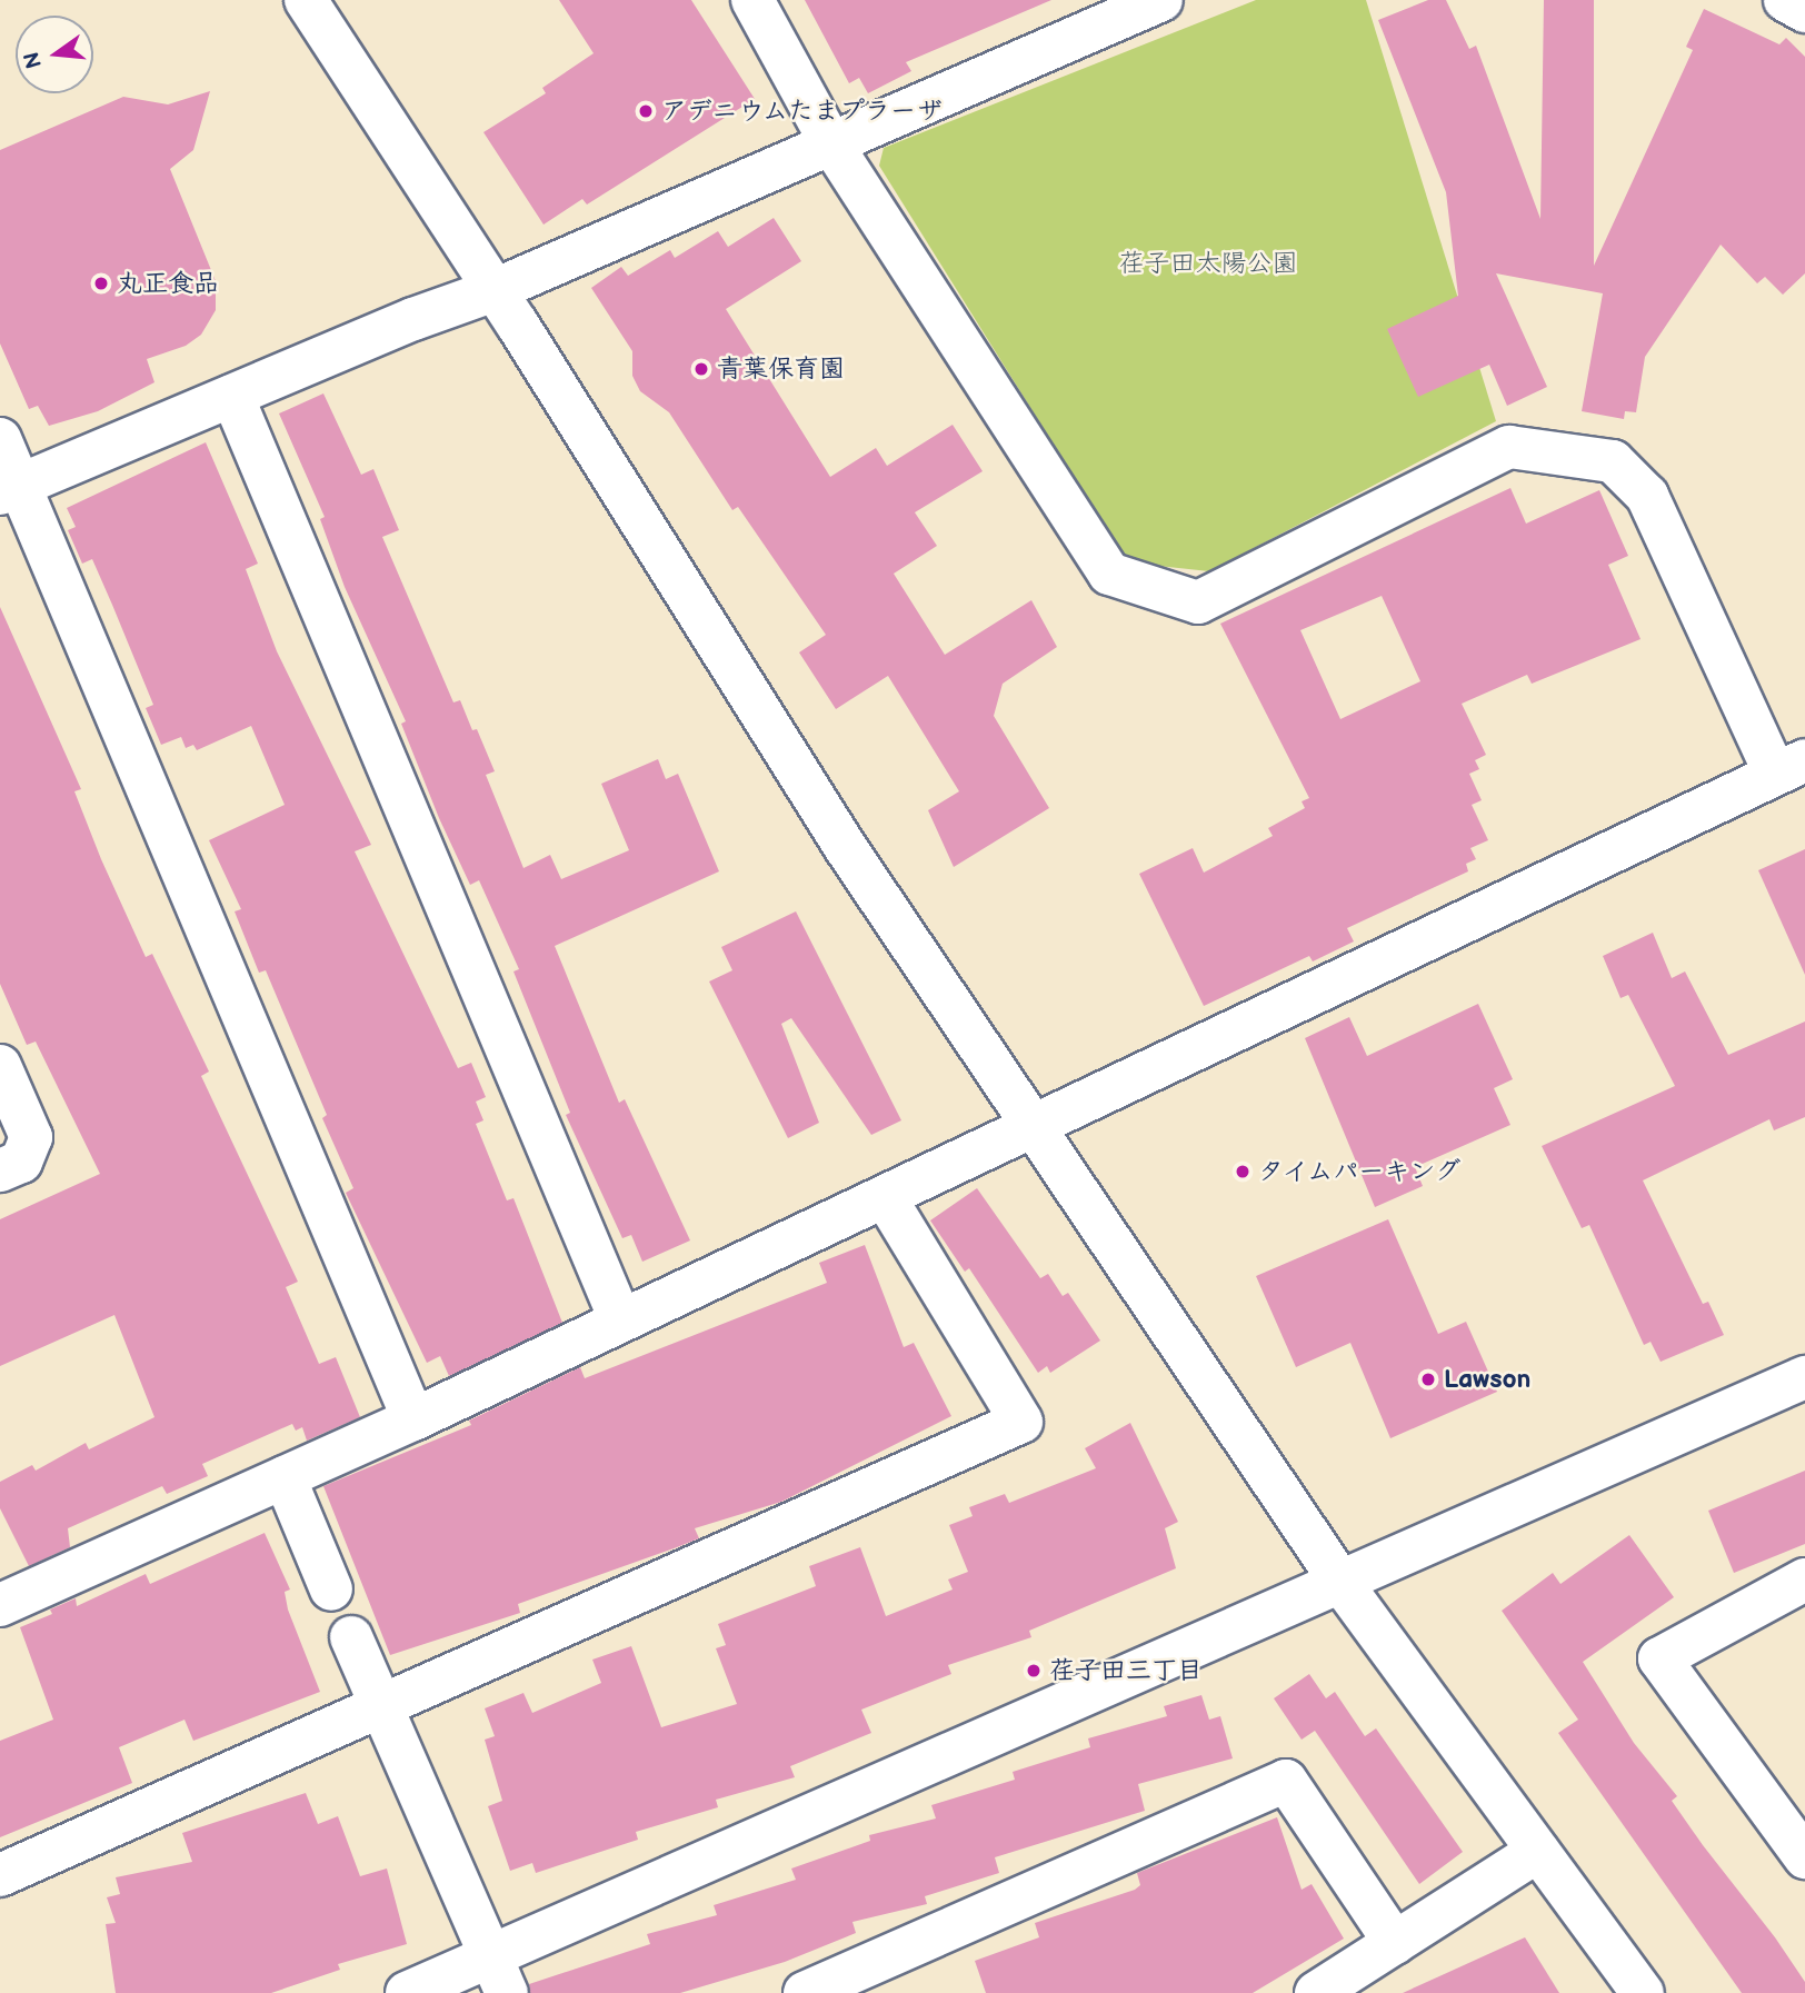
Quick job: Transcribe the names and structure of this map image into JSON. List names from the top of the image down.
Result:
{
  "parks": ["荏子田太陽公園"],
  "places": [
    "アデニウムたまプラーザ",
    "丸正食品",
    "青葉保育園",
    "タイムパーキング",
    "Lawson",
    "荏子田三丁目"
  ],
  "north": "left"
}
